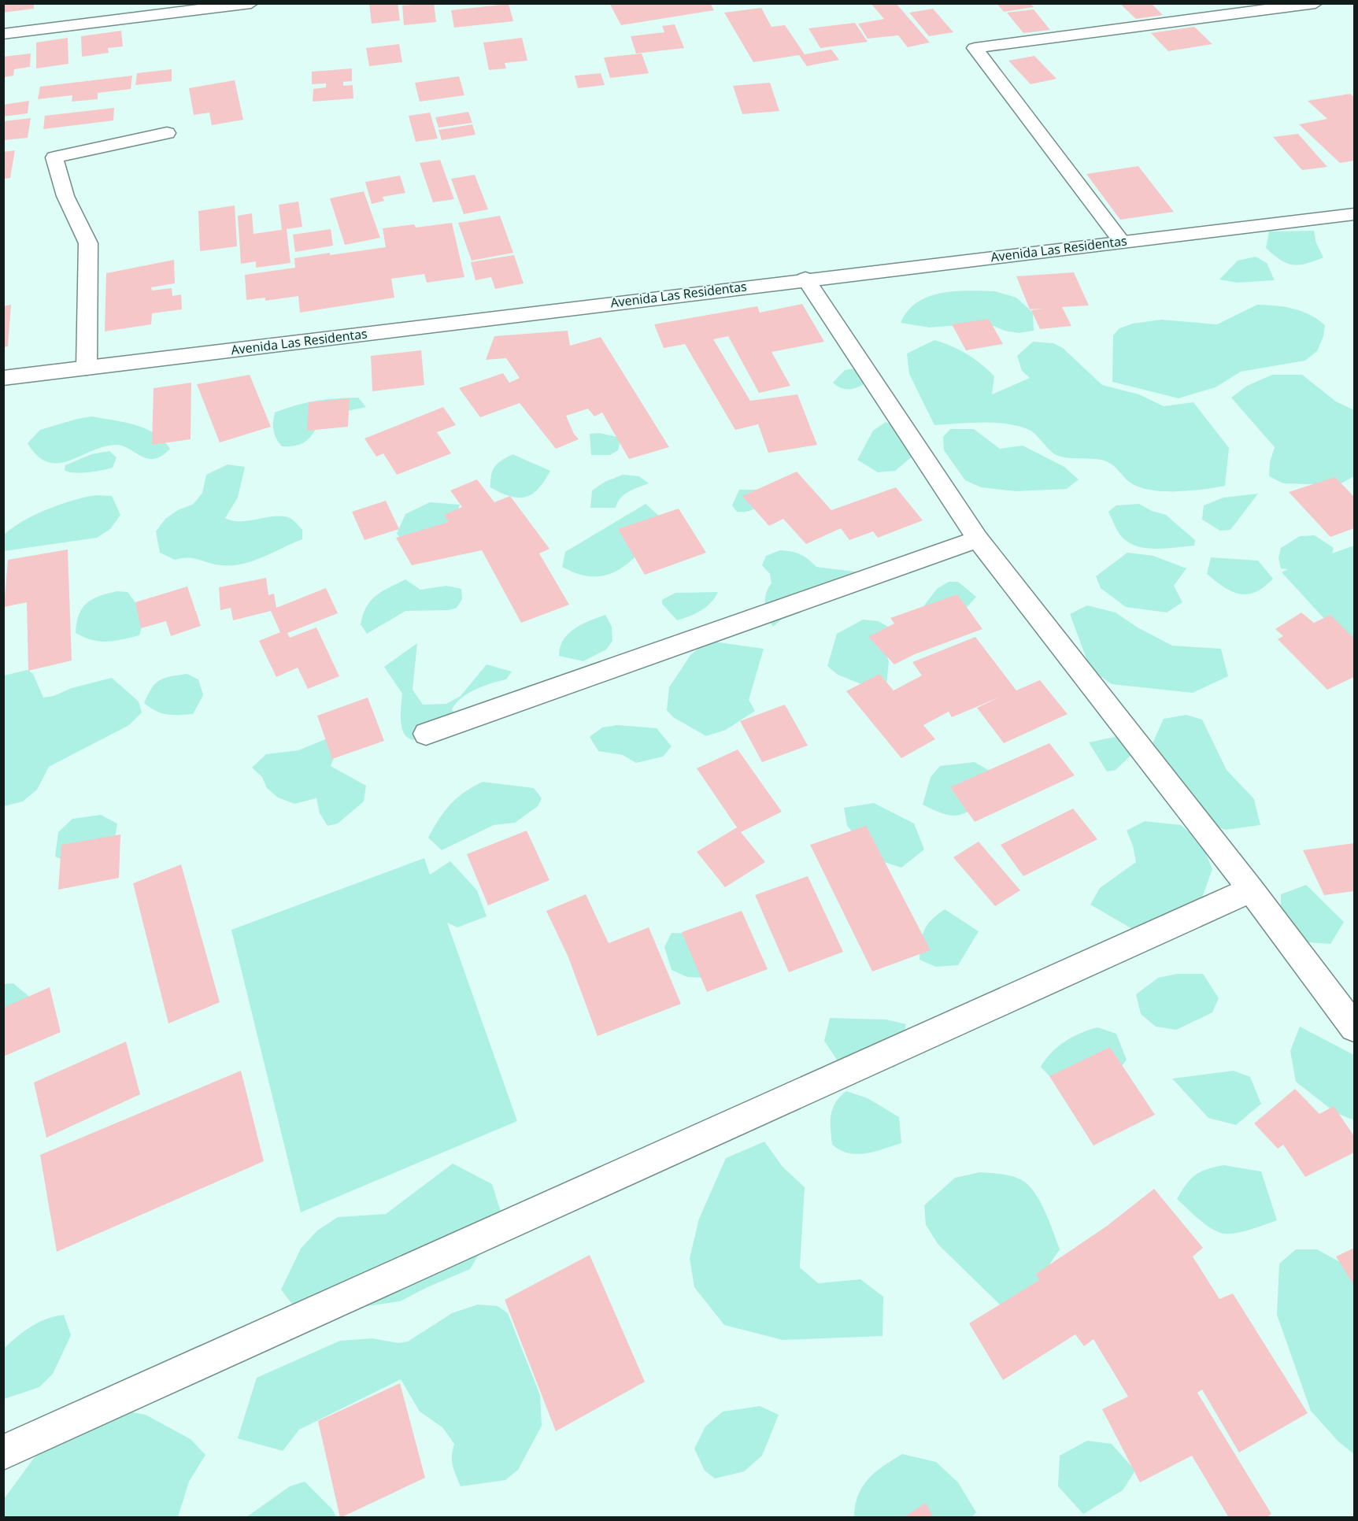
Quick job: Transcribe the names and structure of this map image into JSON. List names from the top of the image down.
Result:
{
  "streets": {
    "street": ["Avenida Las Residentas"]
  }
}
